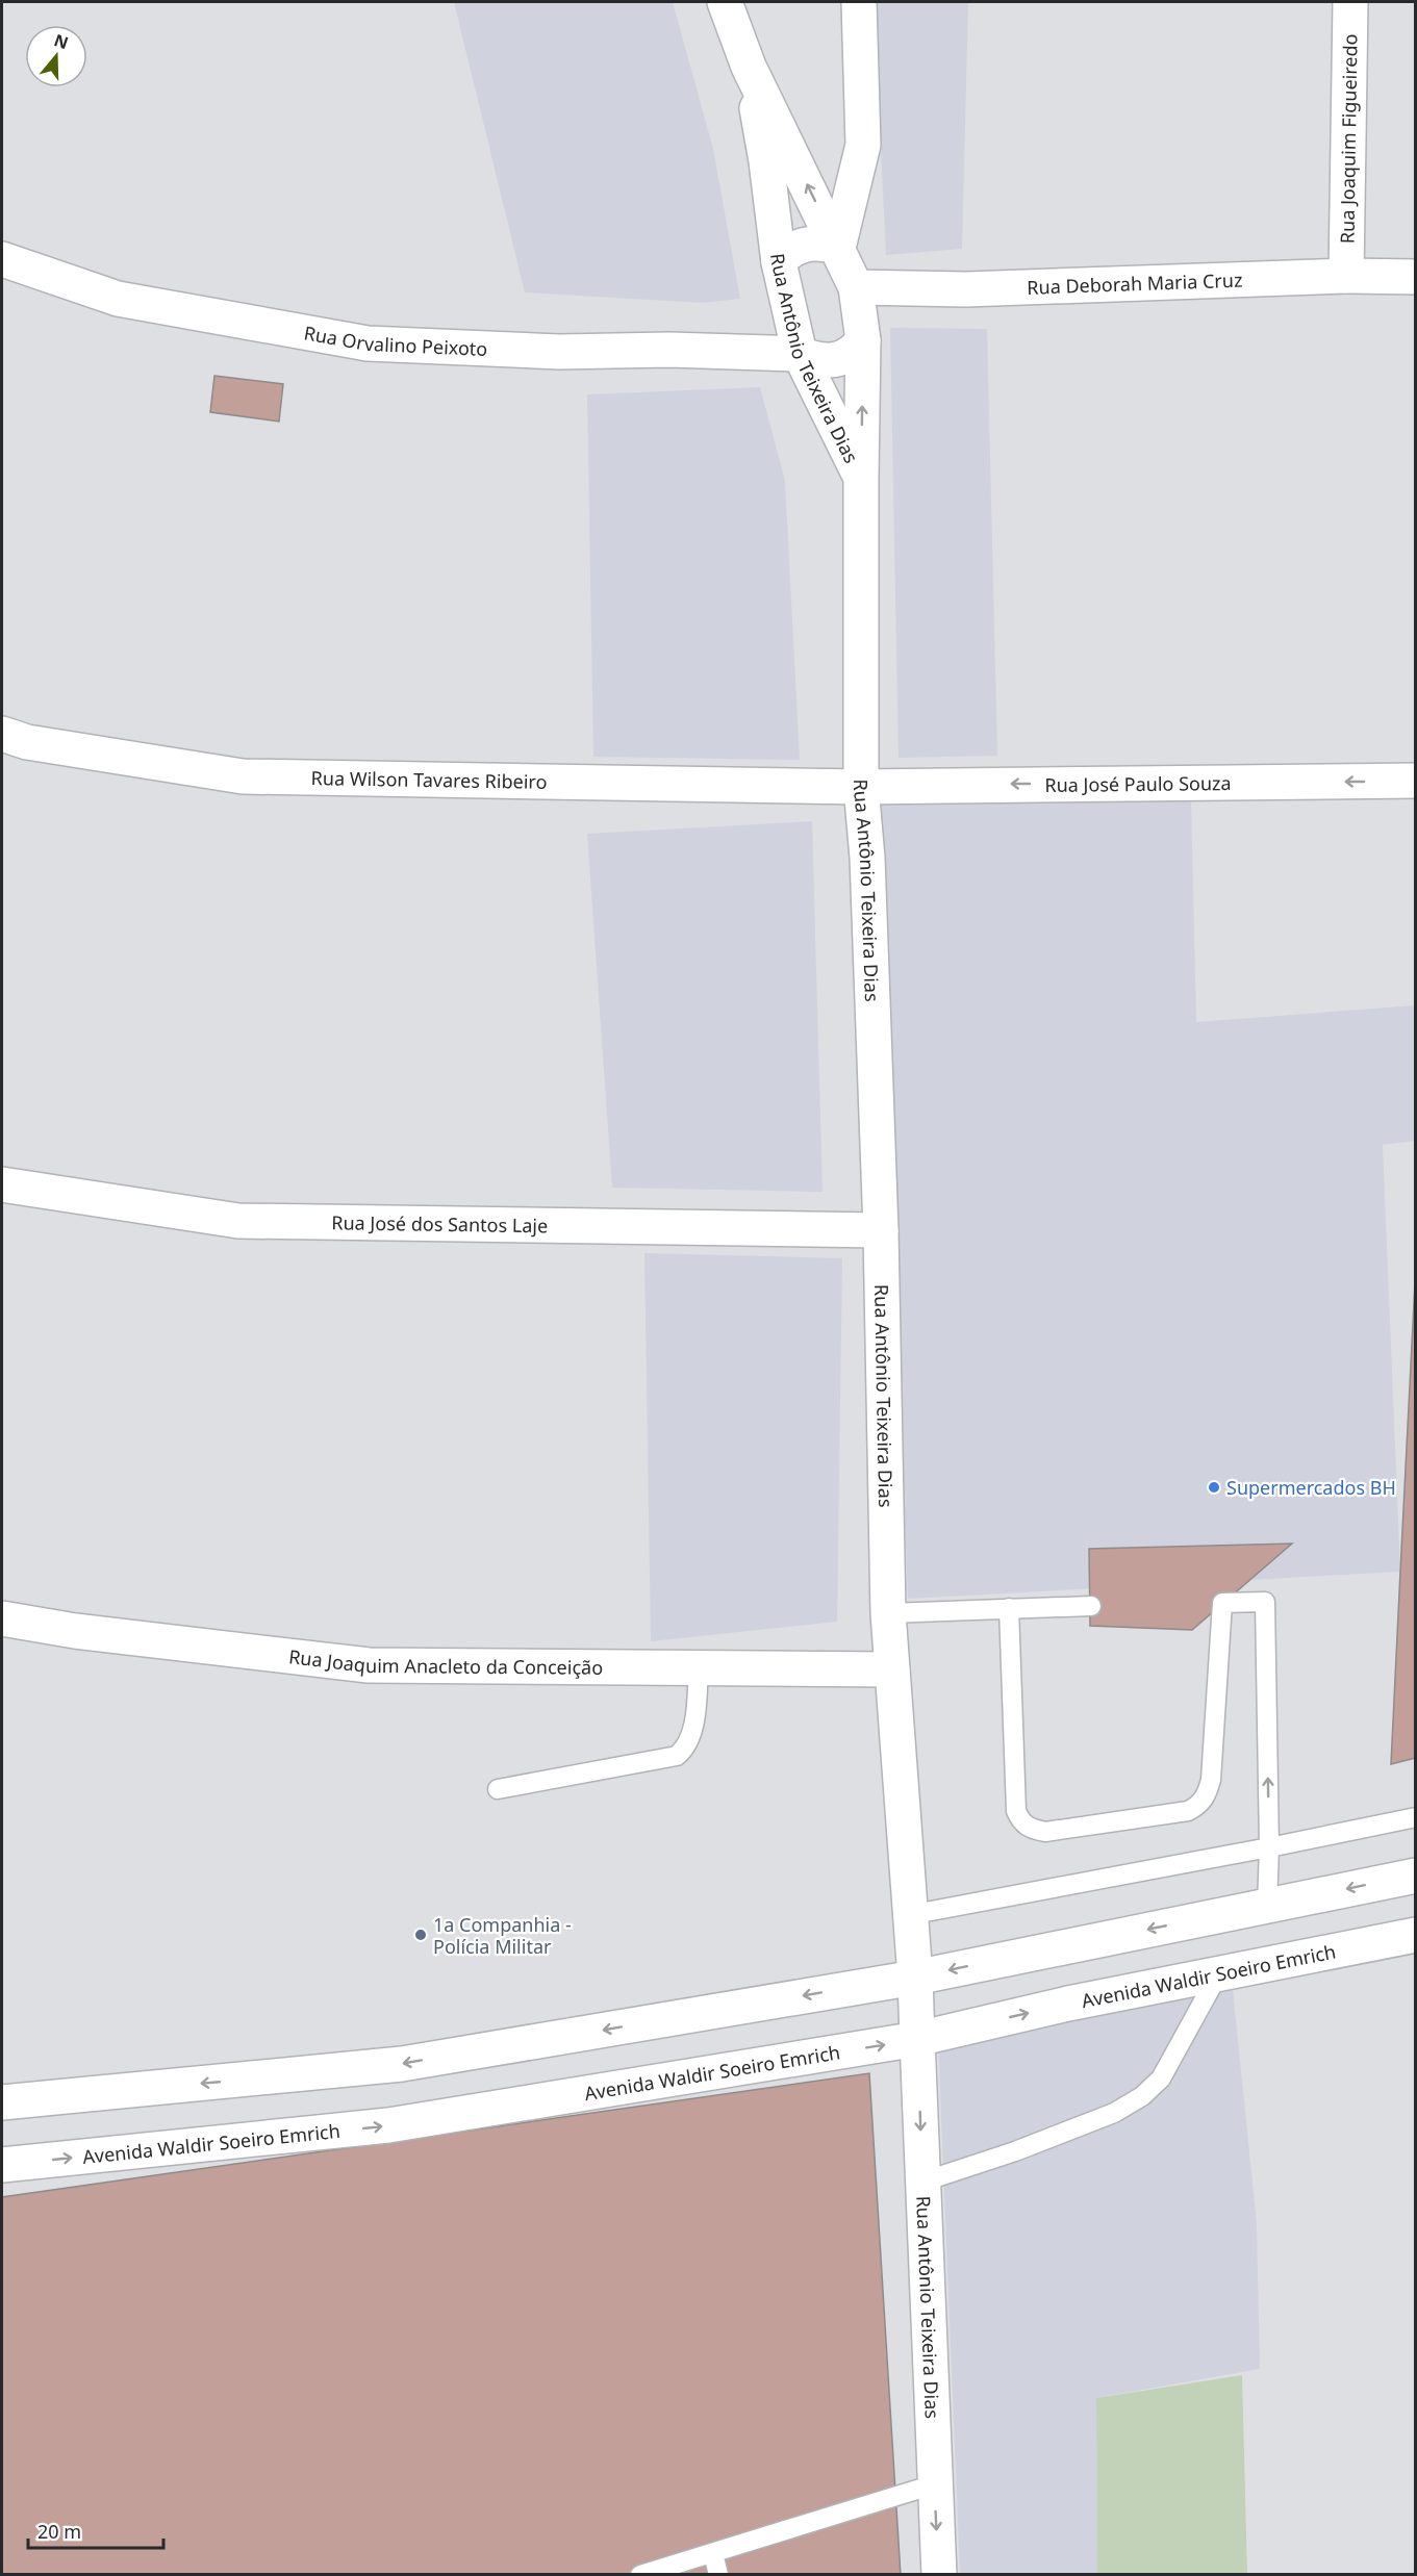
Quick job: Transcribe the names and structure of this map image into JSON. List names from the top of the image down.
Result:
{
  "streets": {
    "street": [
      "Rua Joaquim Figueiredo",
      "Rua Deborah Maria Cruz",
      "Rua Orvalino Peixoto",
      "Rua Antônio Teixeira Dias",
      "Rua Wilson Tavares Ribeiro",
      "Rua José Paulo Souza",
      "Rua José dos Santos Laje",
      "Rua Joaquim Anacleto da Conceição",
      "Avenida Waldir Soeiro Emrich"
    ]
  },
  "crossings": [
    ["Rua Joaquim Figueiredo", "Rua Deborah Maria Cruz"],
    ["Rua Orvalino Peixoto", "Rua Antônio Teixeira Dias"],
    ["Rua Antônio Teixeira Dias", "Rua Wilson Tavares Ribeiro"],
    ["Rua Antônio Teixeira Dias", "Rua José Paulo Souza"],
    ["Rua Antônio Teixeira Dias", "Rua José dos Santos Laje"],
    ["Rua Antônio Teixeira Dias", "Rua Joaquim Anacleto da Conceição"],
    ["Rua Antônio Teixeira Dias", "Avenida Waldir Soeiro Emrich"],
    ["Rua Wilson Tavares Ribeiro", "Rua José Paulo Souza"]
  ],
  "one_way": ["Rua José Paulo Souza"],
  "places": ["Supermercados BH", "1a Companhia - Polícia Militar"],
  "scale_bar": "20 m",
  "north": "top"
}
